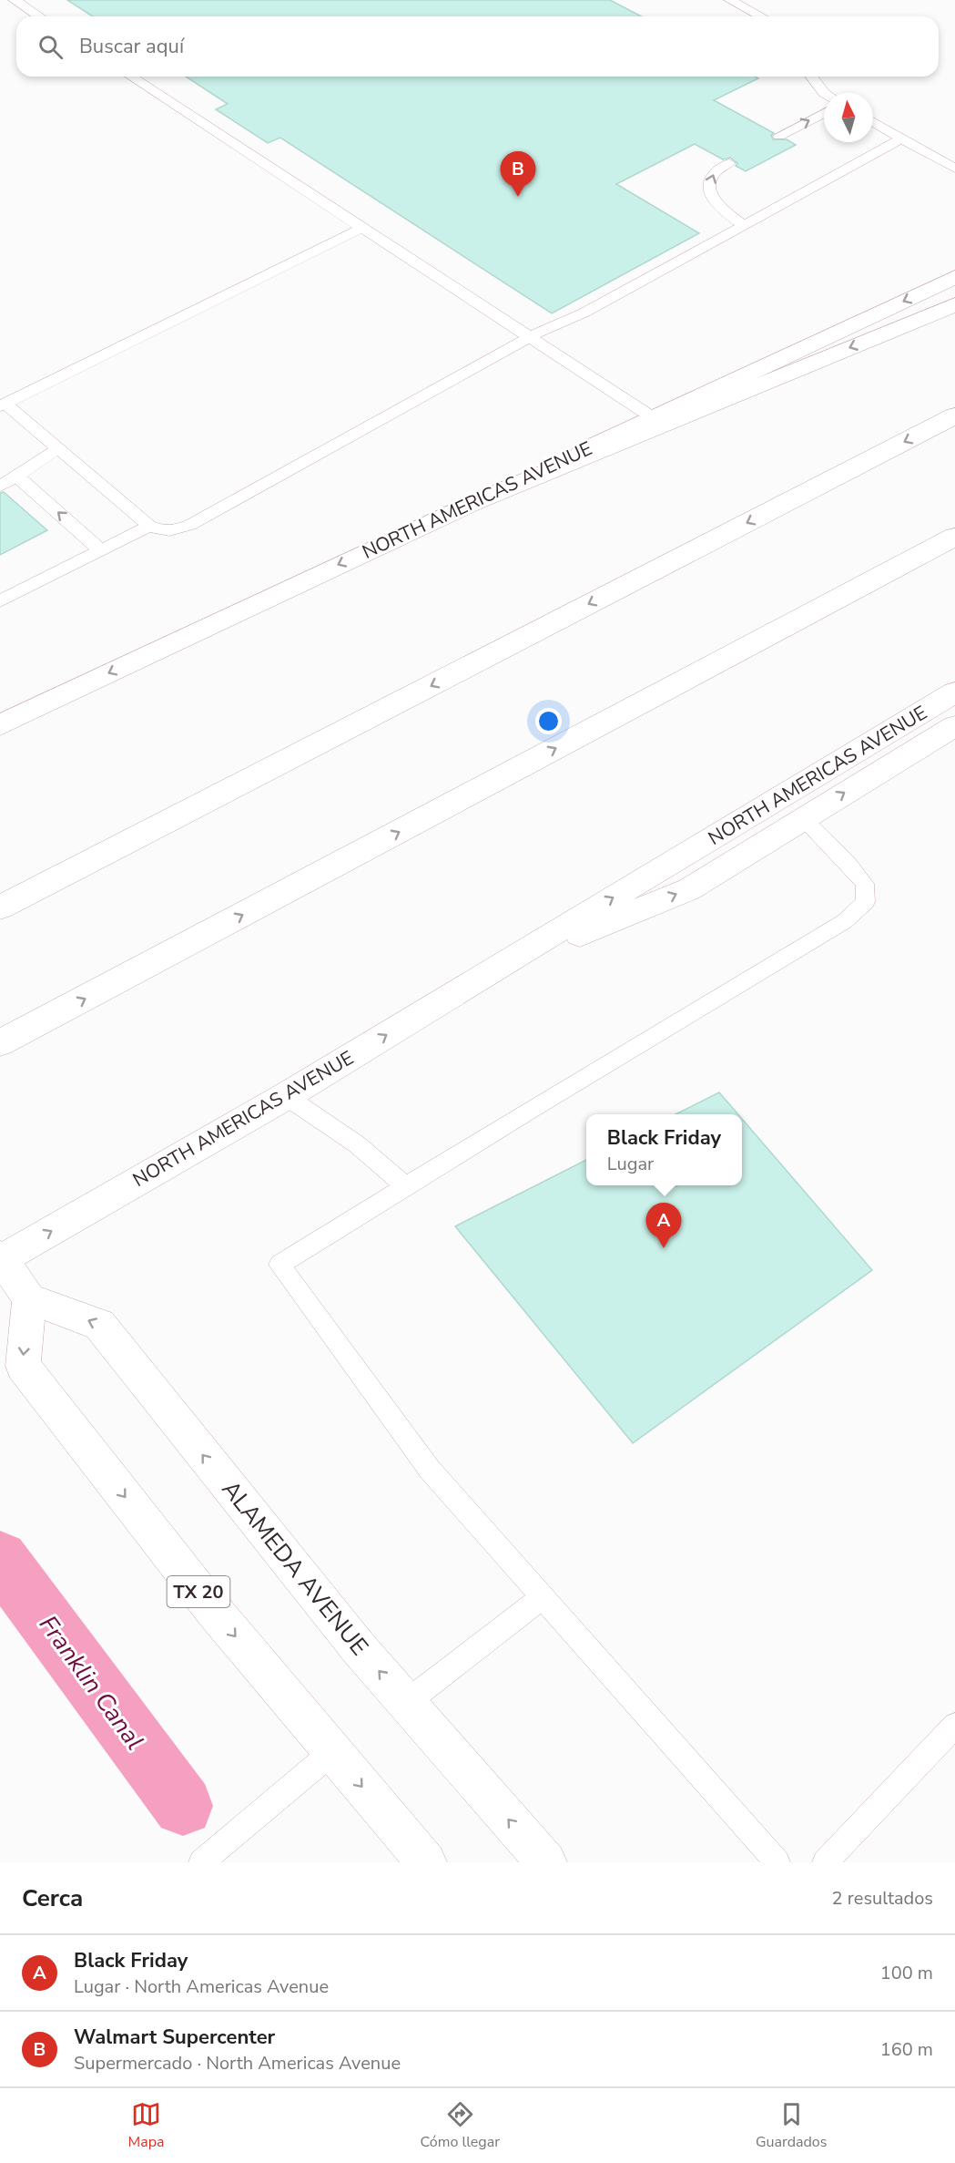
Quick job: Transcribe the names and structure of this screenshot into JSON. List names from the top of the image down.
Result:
{
  "streets": {
    "main road": ["NORTH AMERICAS AVENUE", "ALAMEDA AVENUE", "TX 20"]
  },
  "crossings": [
    ["ALAMEDA AVENUE", "TX 20"]
  ],
  "water": ["Franklin Canal"],
  "north": "top",
  "page": {
    "search": "Buscar aquí",
    "pins": ["B", "A"],
    "popup": ["Black Friday", "Lugar"],
    "heading": ["Cerca", "2 resultados"],
    "list": [
      {
        "mark": "A",
        "name": "Black Friday",
        "note": "Lugar · North Americas Avenue",
        "value": "100 m"
      },
      {
        "mark": "B",
        "name": "Walmart Supercenter",
        "note": "Supermercado · North Americas Avenue",
        "value": "160 m"
      }
    ],
    "nav": ["Mapa", "Cómo llegar", "Guardados"]
  }
}
